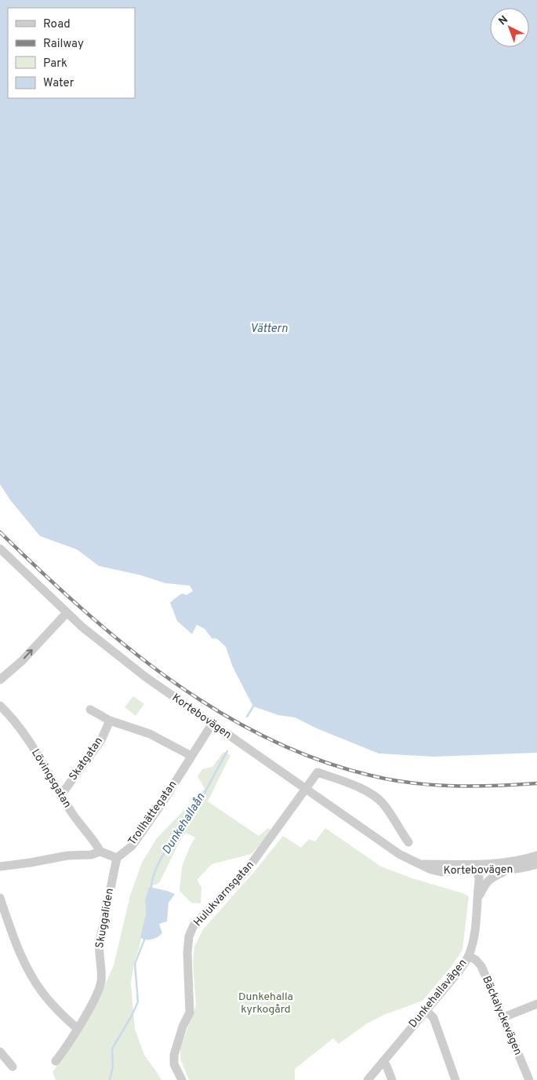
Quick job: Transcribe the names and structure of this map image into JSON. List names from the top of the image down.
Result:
{
  "streets": {
    "street": [
      "Kortebovägen",
      "Skatgatan",
      "Lövingsgatan",
      "Trollhättegatan",
      "Hulukvarnsgatan",
      "Skuggaliden",
      "Dunkehallavägen",
      "Bäckalyckevägen"
    ]
  },
  "crossings": [
    ["Kortebovägen", "Trollhättegatan"],
    ["Kortebovägen", "Hulukvarnsgatan"],
    ["Kortebovägen", "Dunkehallavägen"],
    ["Skatgatan", "Lövingsgatan"],
    ["Trollhättegatan", "Skuggaliden"],
    ["Dunkehallavägen", "Bäckalyckevägen"]
  ],
  "water": ["Vättern", "Dunkehallaån"],
  "parks": ["Dunkehalla kyrkogård"],
  "legend": [
    "Road",
    "Railway",
    "Park",
    "Water"
  ],
  "north": "top left"
}
